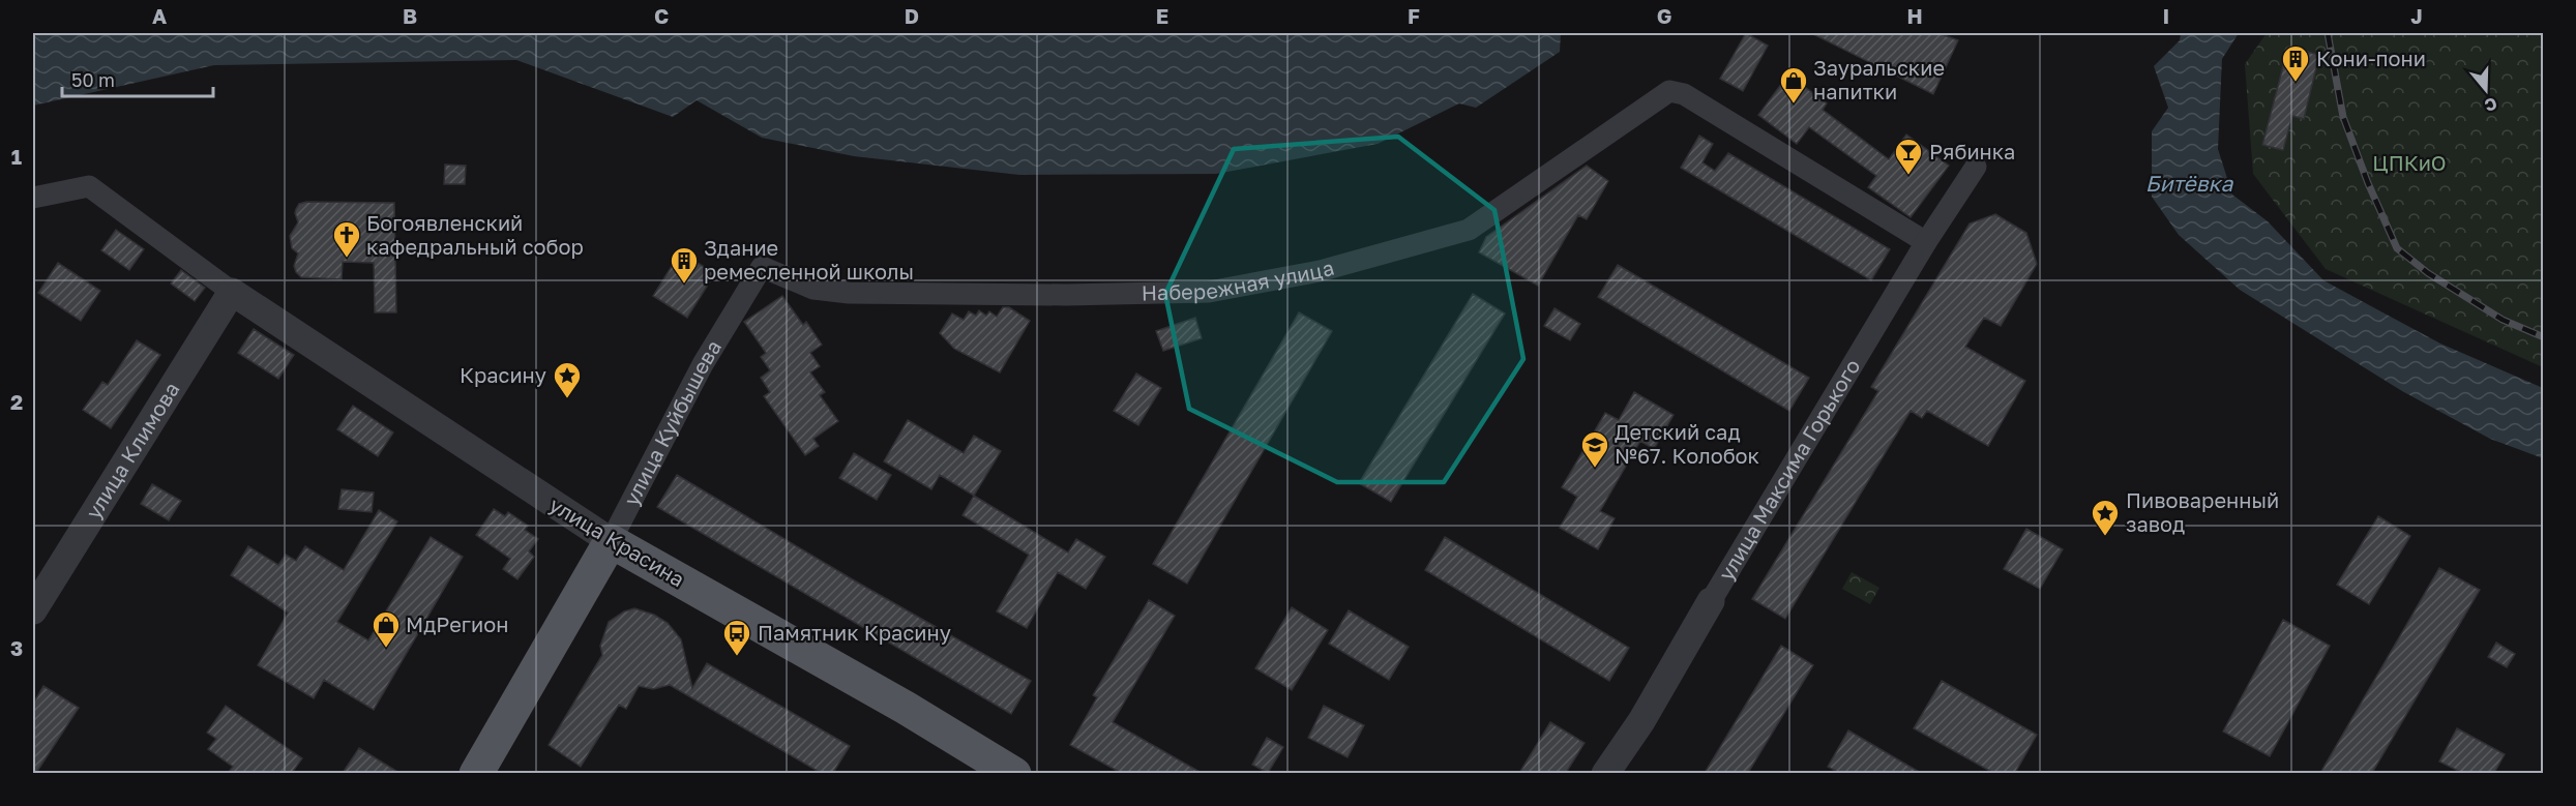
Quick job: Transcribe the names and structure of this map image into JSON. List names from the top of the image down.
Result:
{
  "streets": {
    "main road": ["улица Куйбышева", "улица Красина"],
    "street": ["Набережная улица", "улица Климова", "улица Максима Горького"]
  },
  "crossings": [
    ["Набережная улица", "улица Куйбышева"],
    ["Набережная улица", "улица Максима Горького"],
    ["улица Куйбышева", "улица Красина"],
    ["улица Климова", "улица Красина"]
  ],
  "water": ["Битёвка"],
  "parks": ["ЦПКиО"],
  "places": {
    "building": ["Кони-пони", "Здание ремесленной школы"],
    "shop": ["Зауральские напитки", "МдРегион"],
    "bar": ["Рябинка"],
    "church": ["Богоявленский кафедральный собор"],
    "place": ["Красину", "Пивоваренный завод"],
    "school or university": ["Детский сад №67. Колобок"],
    "bus stop": ["Памятник Красину"]
  },
  "scale_bar": "50 m",
  "north": "bottom",
  "grid": {
    "columns": [
      "A",
      "B",
      "C",
      "D",
      "E",
      "F",
      "G",
      "H",
      "I",
      "J"
    ],
    "rows": ["1", "2", "3"]
  }
}
